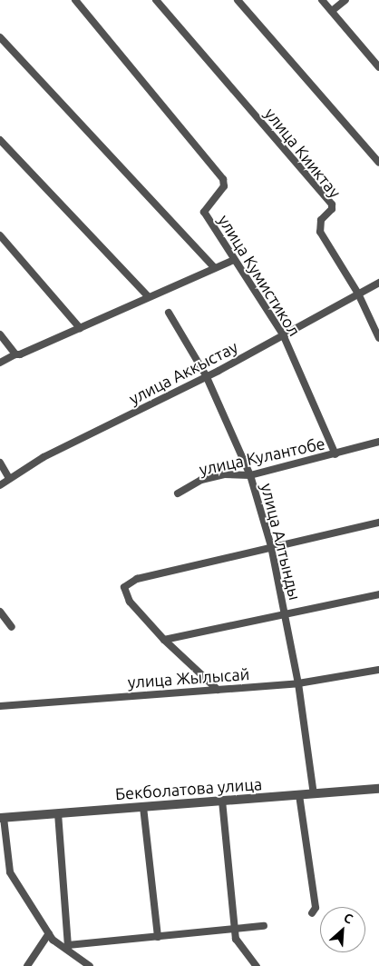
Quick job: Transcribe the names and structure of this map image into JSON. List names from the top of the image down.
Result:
{
  "streets": {
    "street": [
      "улица Кииктау",
      "улица Кумистикол",
      "улица Аккыстау",
      "улица Кулантобе",
      "улица Алтынды",
      "улица Жылысай",
      "Бекболатова улица"
    ]
  },
  "crossings": [
    ["улица Кииктау", "улица Аккыстау"],
    ["улица Кумистикол", "улица Аккыстау"],
    ["улица Кумистикол", "улица Кулантобе"],
    ["улица Аккыстау", "улица Алтынды"],
    ["улица Кулантобе", "улица Алтынды"],
    ["улица Алтынды", "улица Жылысай"],
    ["улица Алтынды", "Бекболатова улица"]
  ],
  "north": "top right"
}
